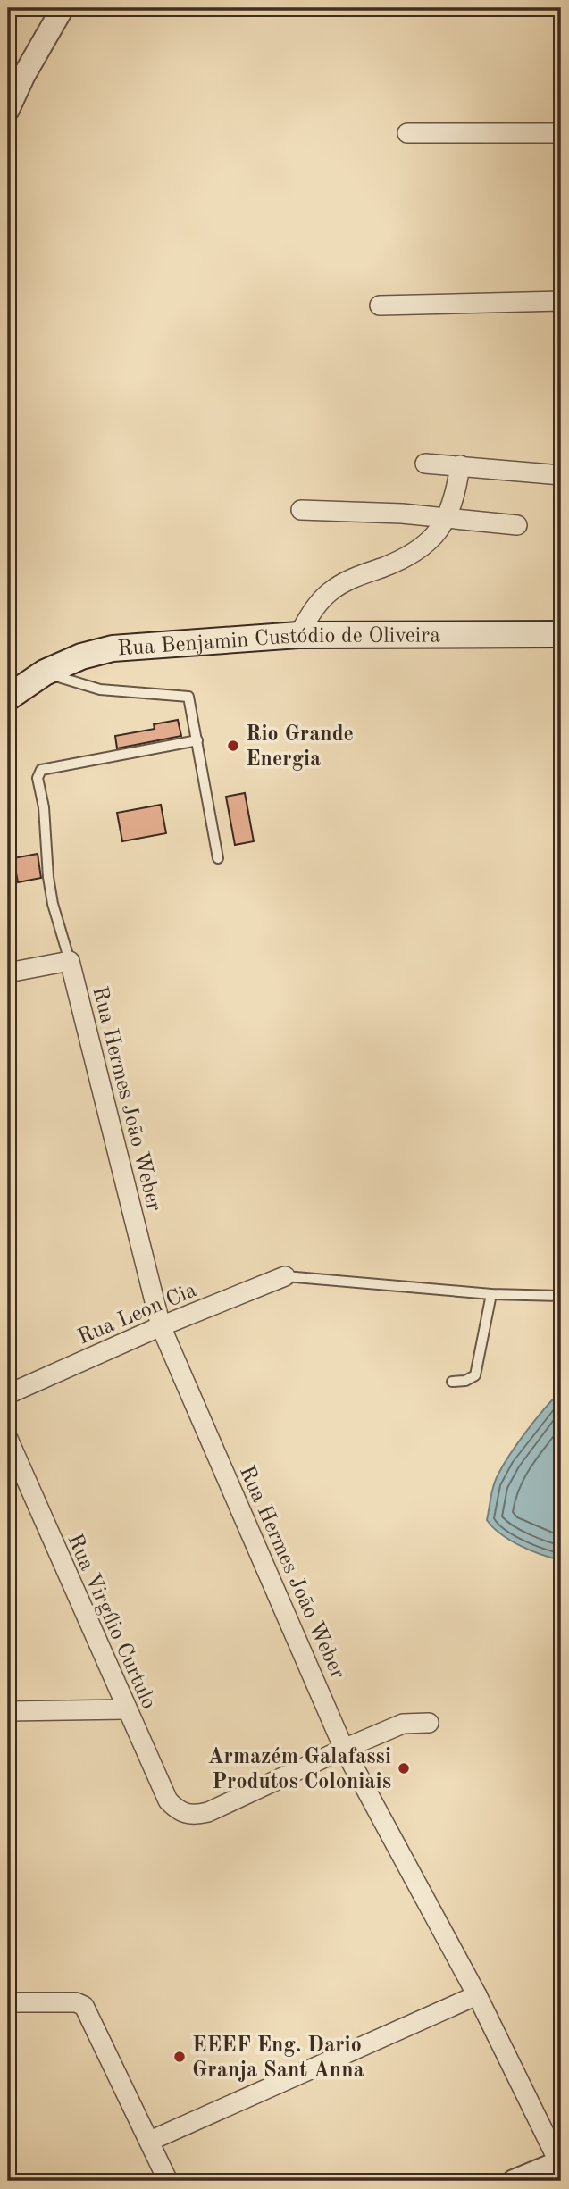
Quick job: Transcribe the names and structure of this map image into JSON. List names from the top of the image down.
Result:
{
  "streets": {
    "main road": ["Rua Benjamin Custódio de Oliveira"],
    "street": ["Rua Hermes João Weber", "Rua Leon Cia", "Rua Virgílio Curtulo"]
  },
  "crossings": [
    ["Rua Hermes João Weber", "Rua Leon Cia"],
    ["Rua Hermes João Weber", "Rua Virgílio Curtulo"]
  ],
  "places": ["Rio Grande Energia", "Armazém Galafassi Produtos Coloniais", "EEEF Eng. Dario Granja Sant Anna"]
}
